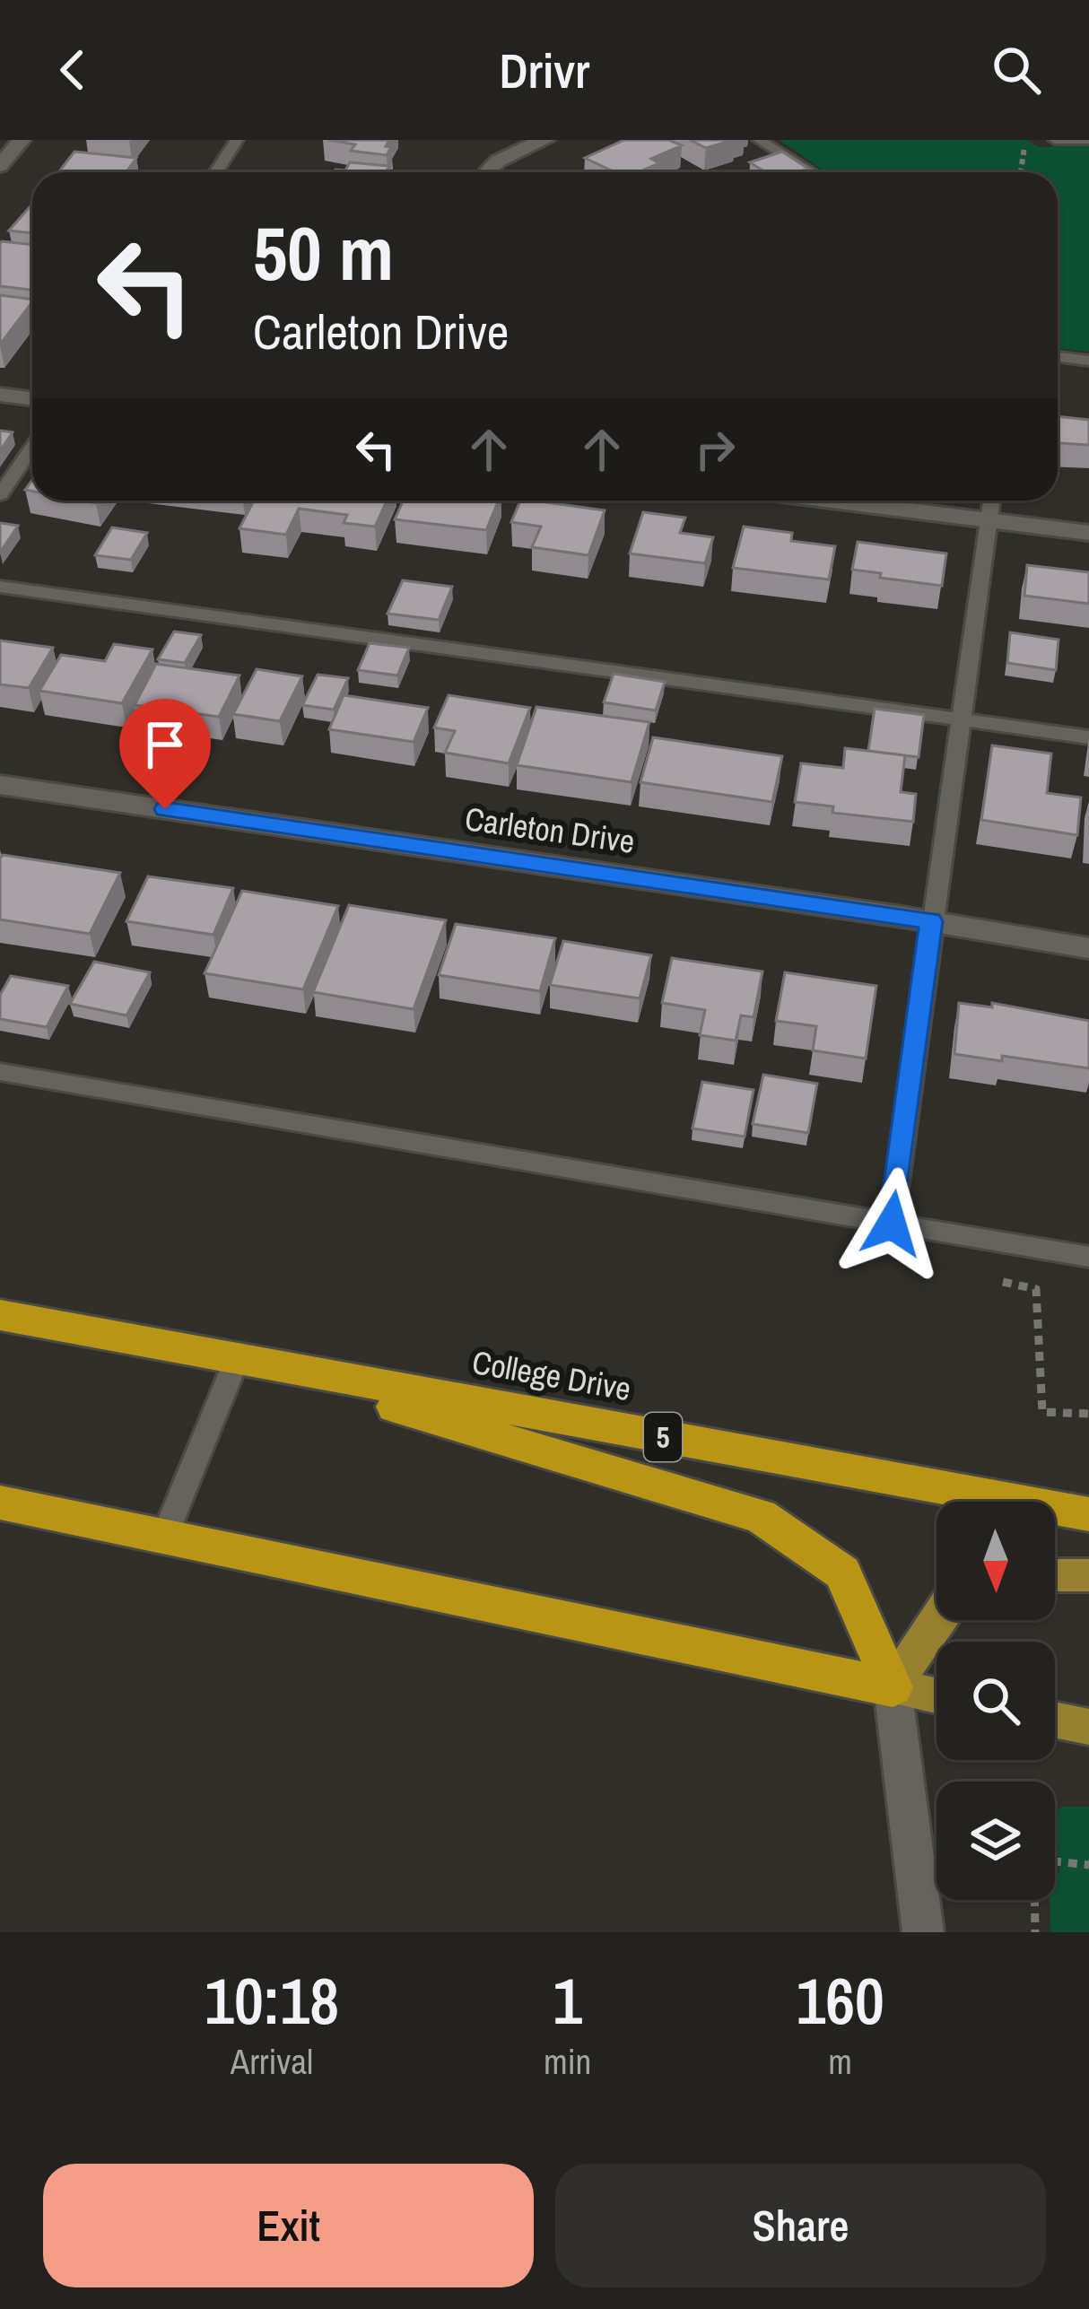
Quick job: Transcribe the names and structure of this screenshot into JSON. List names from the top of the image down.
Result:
{
  "streets": {
    "highway": ["College Drive", "5"],
    "street": ["Carleton Drive"]
  },
  "north": "bottom",
  "page": {
    "header": "Drivr",
    "turn": ["50 m", "Carleton Drive"],
    "eta": [
      "10:18",
      "Arrival",
      "1",
      "min",
      "160",
      "m"
    ],
    "buttons": ["Exit", "Share"]
  }
}
